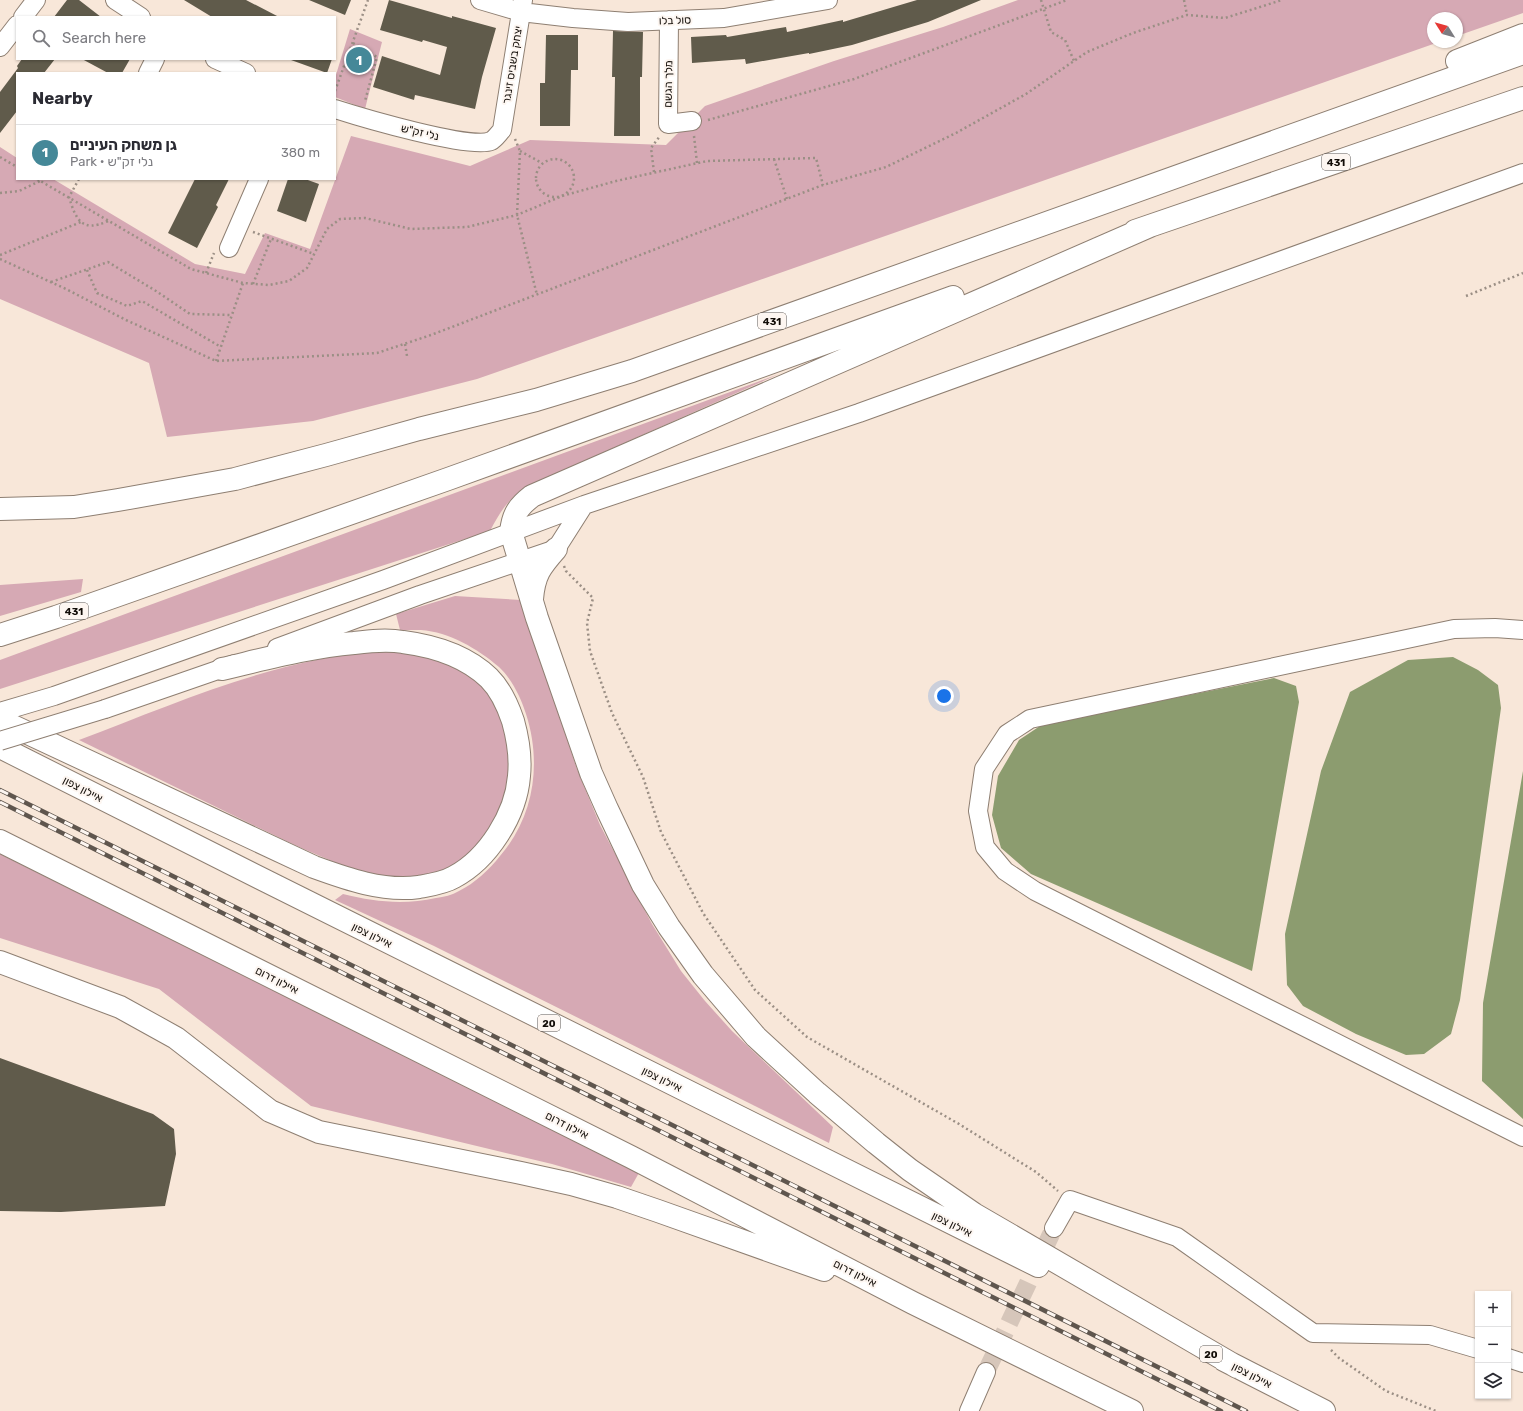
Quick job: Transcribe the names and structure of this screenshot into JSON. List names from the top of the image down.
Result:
{
  "streets": {
    "highway": [
      "431",
      "איילון צפון",
      "איילון דרום",
      "20"
    ],
    "street": [
      "סול בלו",
      "יצחק בשביס זינגר",
      "מלך הגשם",
      "נלי זק\"ש"
    ]
  },
  "crossings": [
    ["סול בלו", "יצחק בשביס זינגר"],
    ["סול בלו", "מלך הגשם"],
    ["יצחק בשביס זינגר", "נלי זק\"ש"]
  ],
  "north": "top left",
  "page": {
    "search": "Search here",
    "pins": "1",
    "heading": "Nearby",
    "list": [
      {
        "mark": "1",
        "name": "גן משחק העיניים",
        "note": "Park · נלי זק\"ש",
        "value": "380 m"
      }
    ],
    "map_buttons": ["+", "−"]
  }
}
